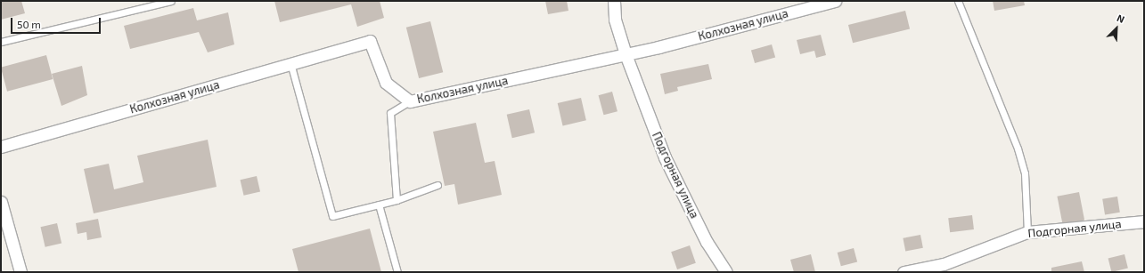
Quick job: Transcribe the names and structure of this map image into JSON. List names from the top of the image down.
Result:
{
  "streets": {
    "street": ["Колхозная улица", "Подгорная улица"]
  },
  "crossings": [
    ["Колхозная улица", "Подгорная улица"]
  ],
  "scale_bar": "50 m",
  "north": "top right"
}
